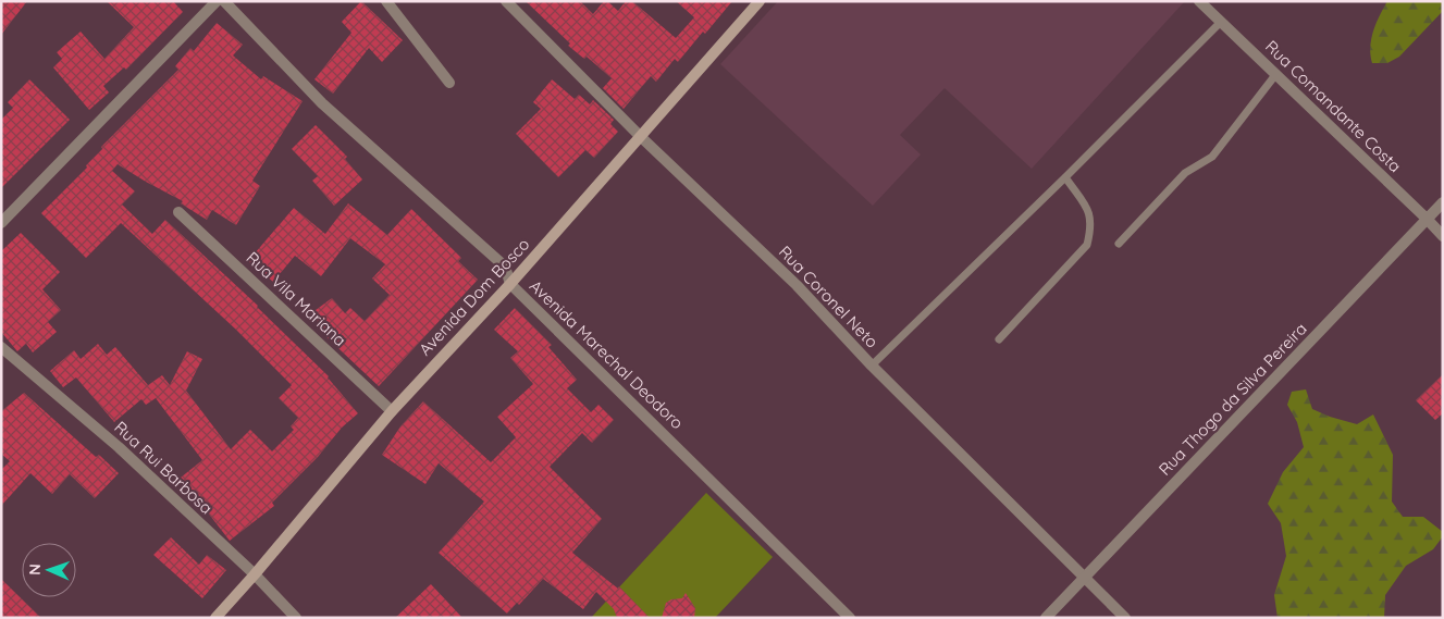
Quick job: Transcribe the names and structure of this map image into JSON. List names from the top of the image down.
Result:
{
  "streets": {
    "main road": ["Avenida Dom Bosco"],
    "street": [
      "Rua Comandante Costa",
      "Rua Coronel Neto",
      "Rua Vila Mariana",
      "Avenida Marechal Deodoro",
      "Rua Thogo da Silva Pereira",
      "Rua Rui Barbosa"
    ]
  },
  "crossings": [
    ["Rua Comandante Costa", "Rua Thogo da Silva Pereira"],
    ["Avenida Dom Bosco", "Rua Coronel Neto"],
    ["Avenida Dom Bosco", "Rua Vila Mariana"],
    ["Avenida Dom Bosco", "Avenida Marechal Deodoro"],
    ["Avenida Dom Bosco", "Rua Rui Barbosa"],
    ["Rua Coronel Neto", "Rua Thogo da Silva Pereira"]
  ],
  "north": "left"
}
